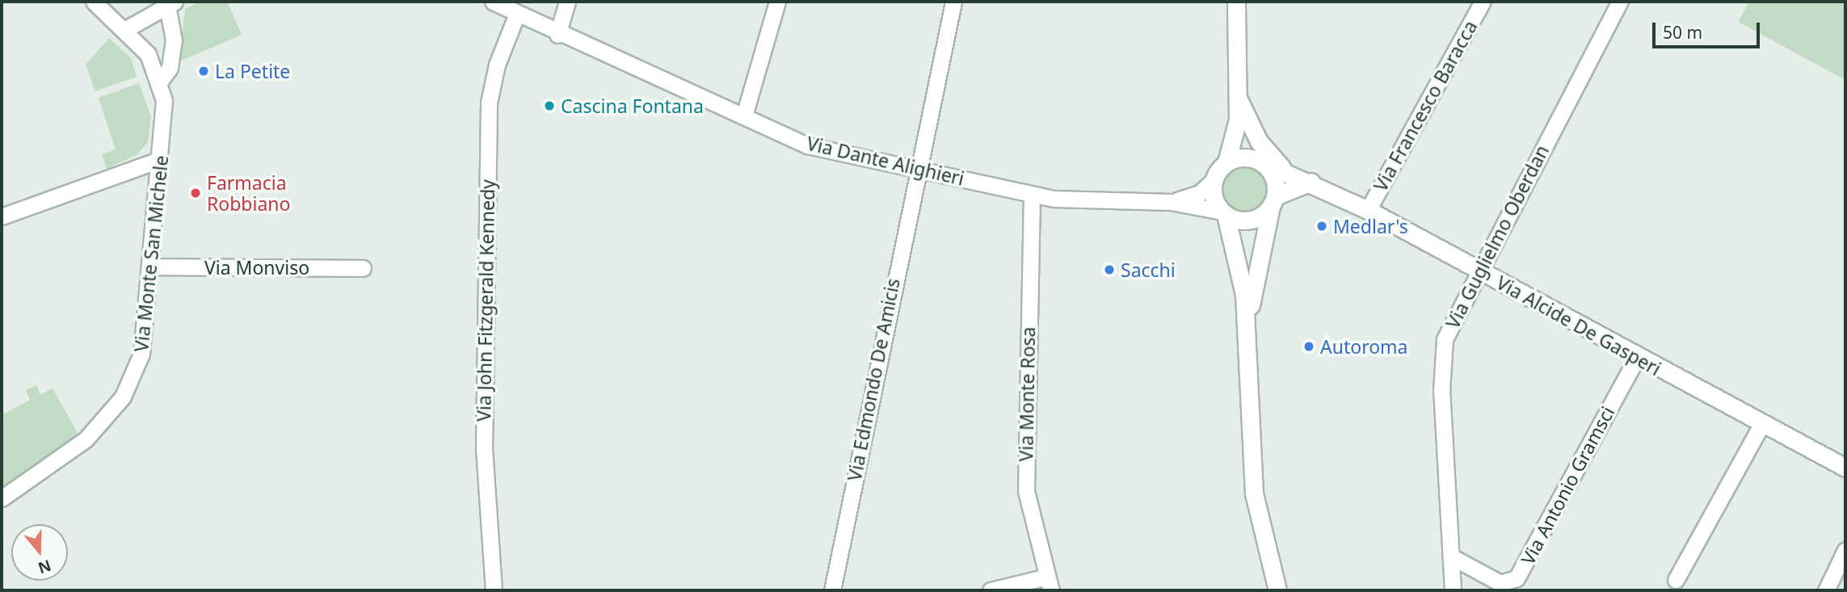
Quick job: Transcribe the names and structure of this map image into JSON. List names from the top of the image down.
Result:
{
  "streets": {
    "main road": ["Via Alcide De Gasperi"],
    "street": [
      "Via Francesco Baracca",
      "Via Dante Alighieri",
      "Via Guglielmo Oberdan",
      "Via Monte San Michele",
      "Via Monviso",
      "Via John Fitzgerald Kennedy",
      "Via Edmondo De Amicis",
      "Via Monte Rosa",
      "Via Antonio Gramsci"
    ]
  },
  "crossings": [
    ["Via Francesco Baracca", "Via Alcide De Gasperi"],
    ["Via Dante Alighieri", "Via John Fitzgerald Kennedy"],
    ["Via Dante Alighieri", "Via Alcide De Gasperi"],
    ["Via Dante Alighieri", "Via Edmondo De Amicis"],
    ["Via Dante Alighieri", "Via Monte Rosa"],
    ["Via Guglielmo Oberdan", "Via Alcide De Gasperi"],
    ["Via Guglielmo Oberdan", "Via Antonio Gramsci"],
    ["Via Monte San Michele", "Via Monviso"],
    ["Via Alcide De Gasperi", "Via Antonio Gramsci"]
  ],
  "places": [
    "La Petite",
    "Cascina Fontana",
    "Farmacia Robbiano",
    "Medlar's",
    "Sacchi",
    "Autoroma"
  ],
  "scale_bar": "50 m",
  "north": "bottom"
}
